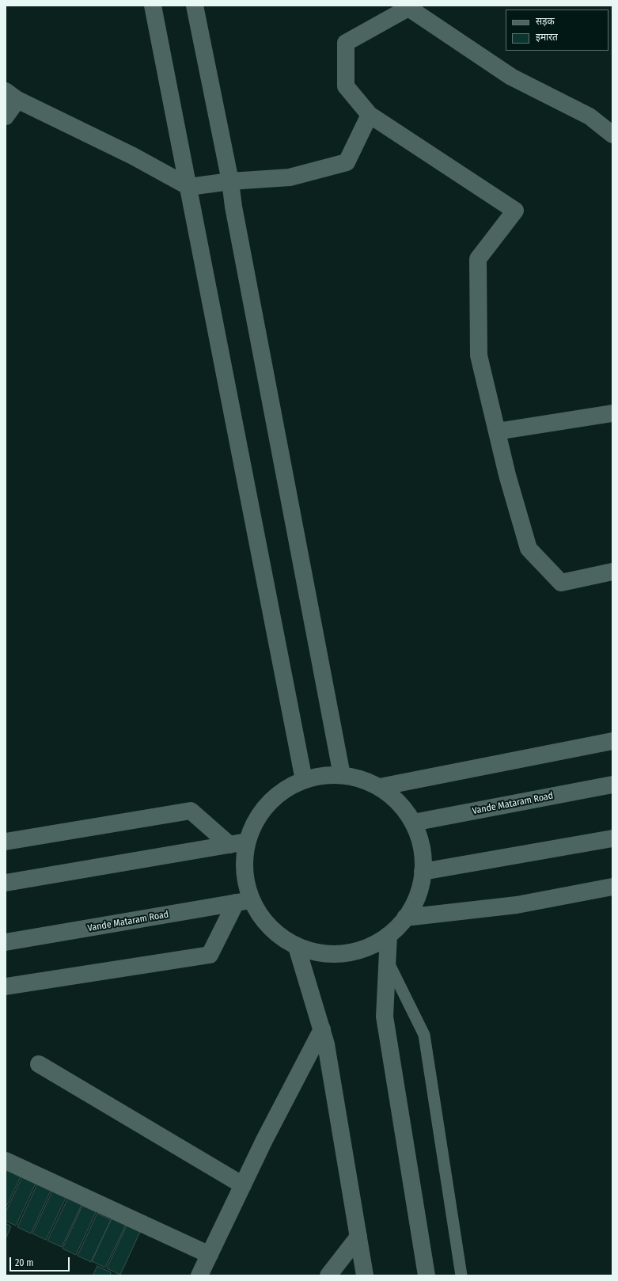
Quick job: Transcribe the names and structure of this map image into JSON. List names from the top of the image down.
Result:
{
  "streets": {
    "street": ["Vande Mataram Road"]
  },
  "legend": ["सड़क", "इमारत"],
  "scale_bar": "20 m"
}
